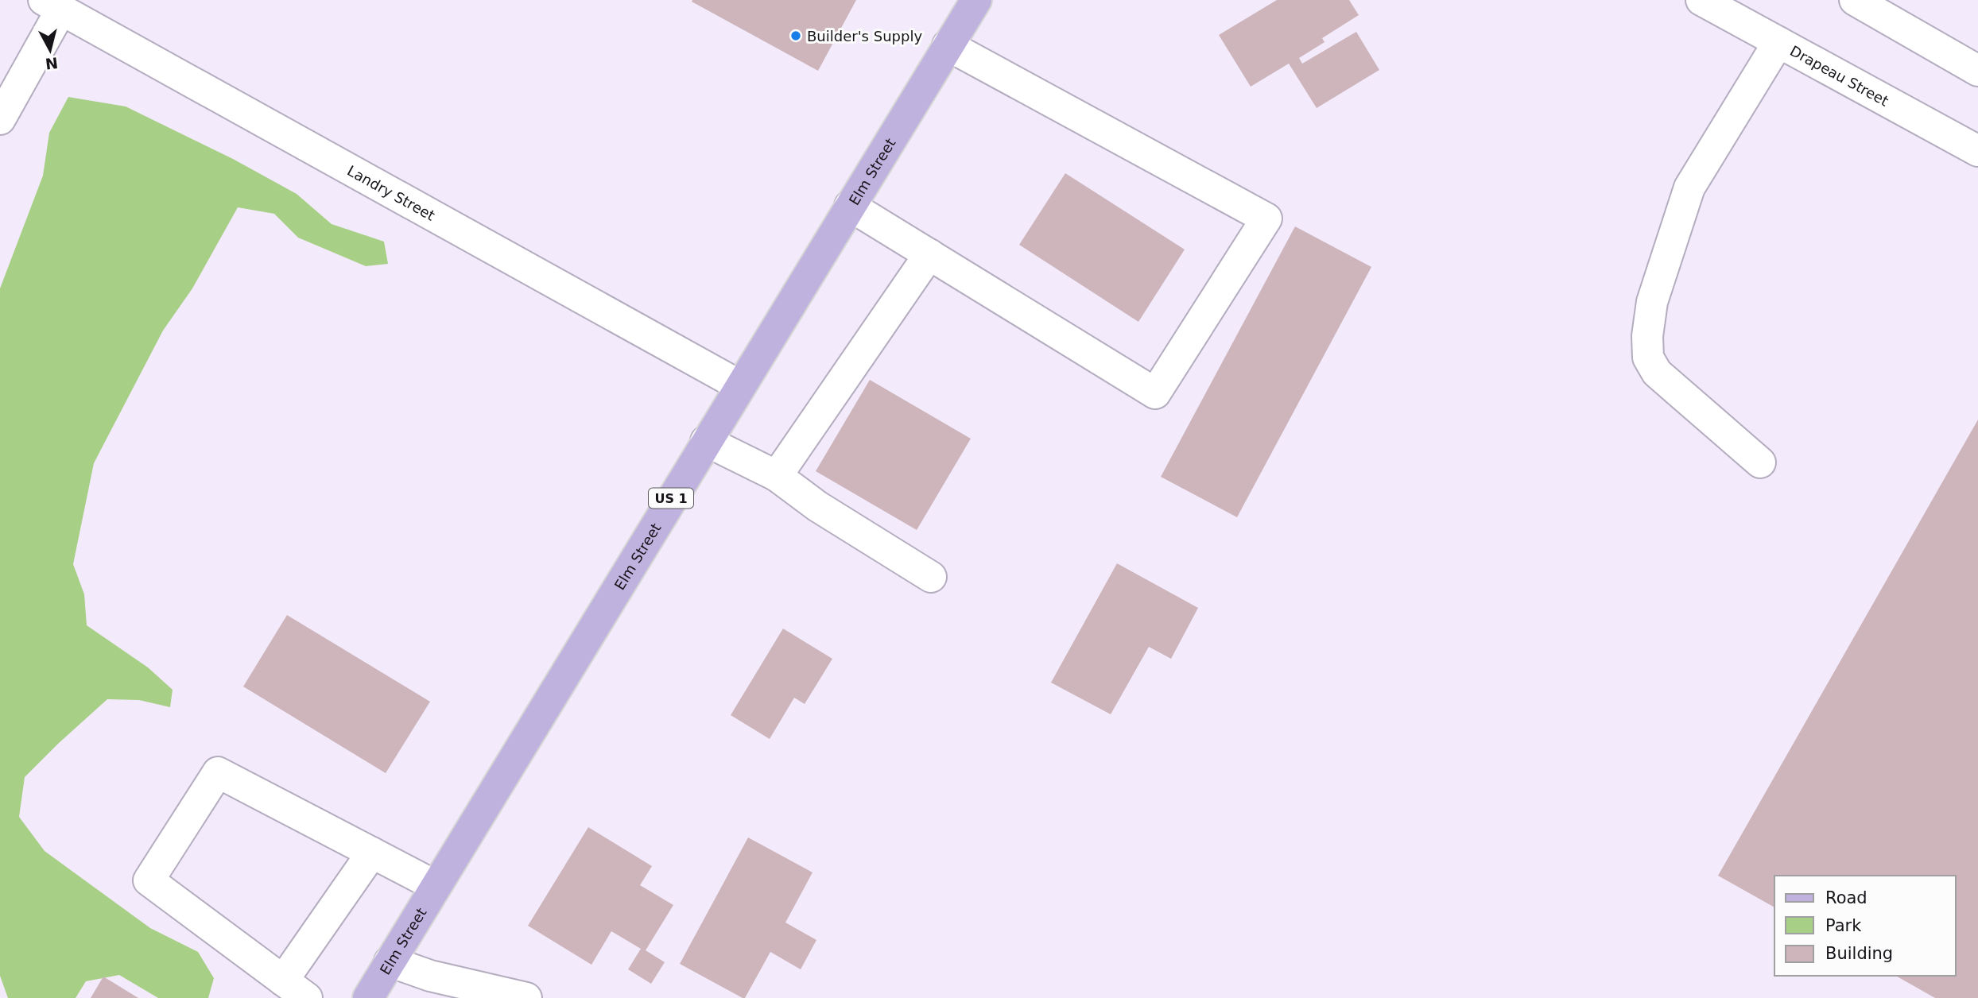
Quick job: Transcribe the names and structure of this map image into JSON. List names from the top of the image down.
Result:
{
  "streets": {
    "main road": ["Elm Street", "US 1"],
    "street": ["Drapeau Street", "Landry Street"]
  },
  "crossings": [
    ["Elm Street", "Landry Street"]
  ],
  "places": ["Builder's Supply"],
  "legend": ["Road", "Park", "Building"],
  "north": "bottom"
}
